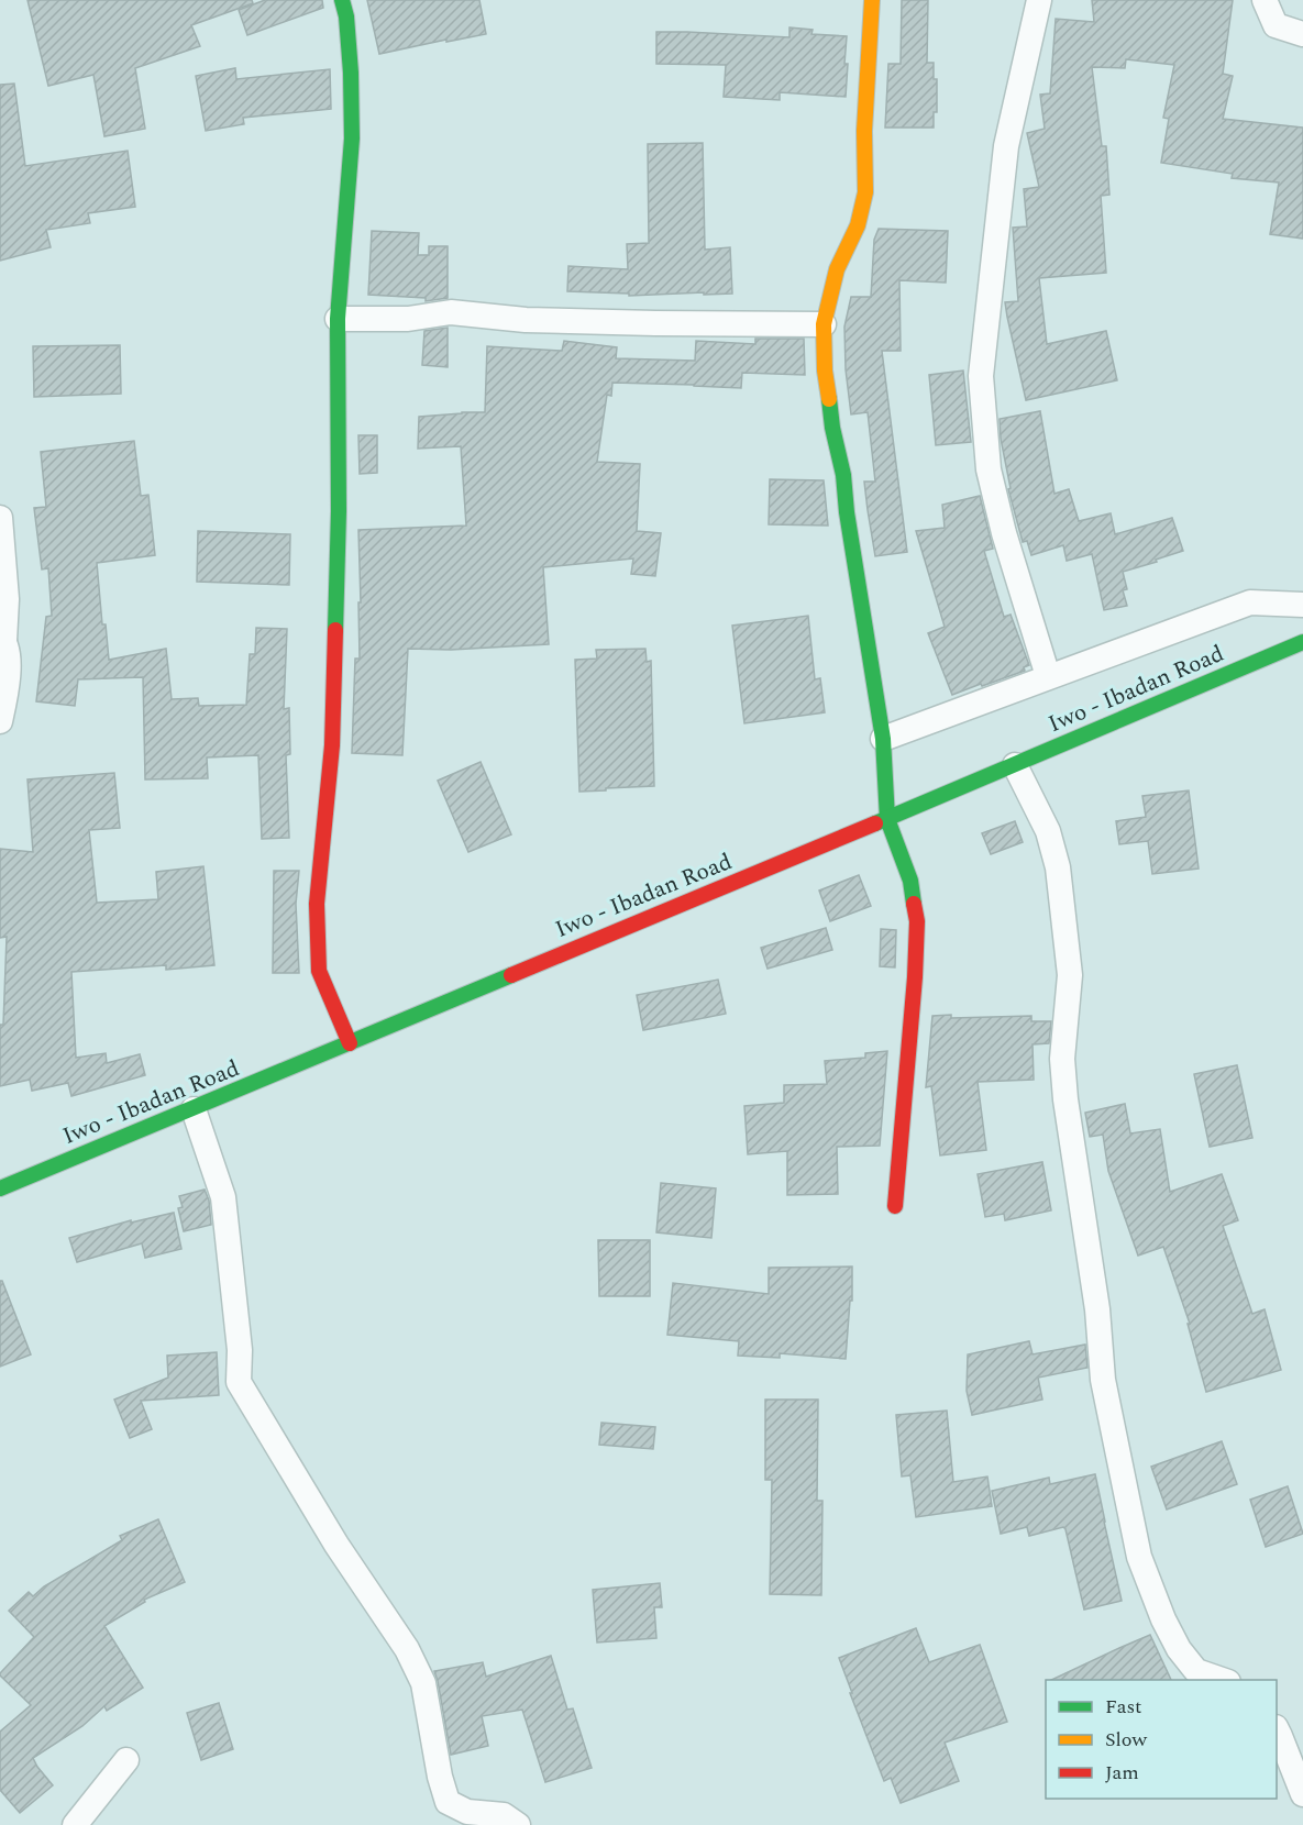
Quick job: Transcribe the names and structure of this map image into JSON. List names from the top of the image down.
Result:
{
  "streets": {
    "street": ["Iwo - Ibadan Road"]
  },
  "legend": ["Fast", "Slow", "Jam"]
}
